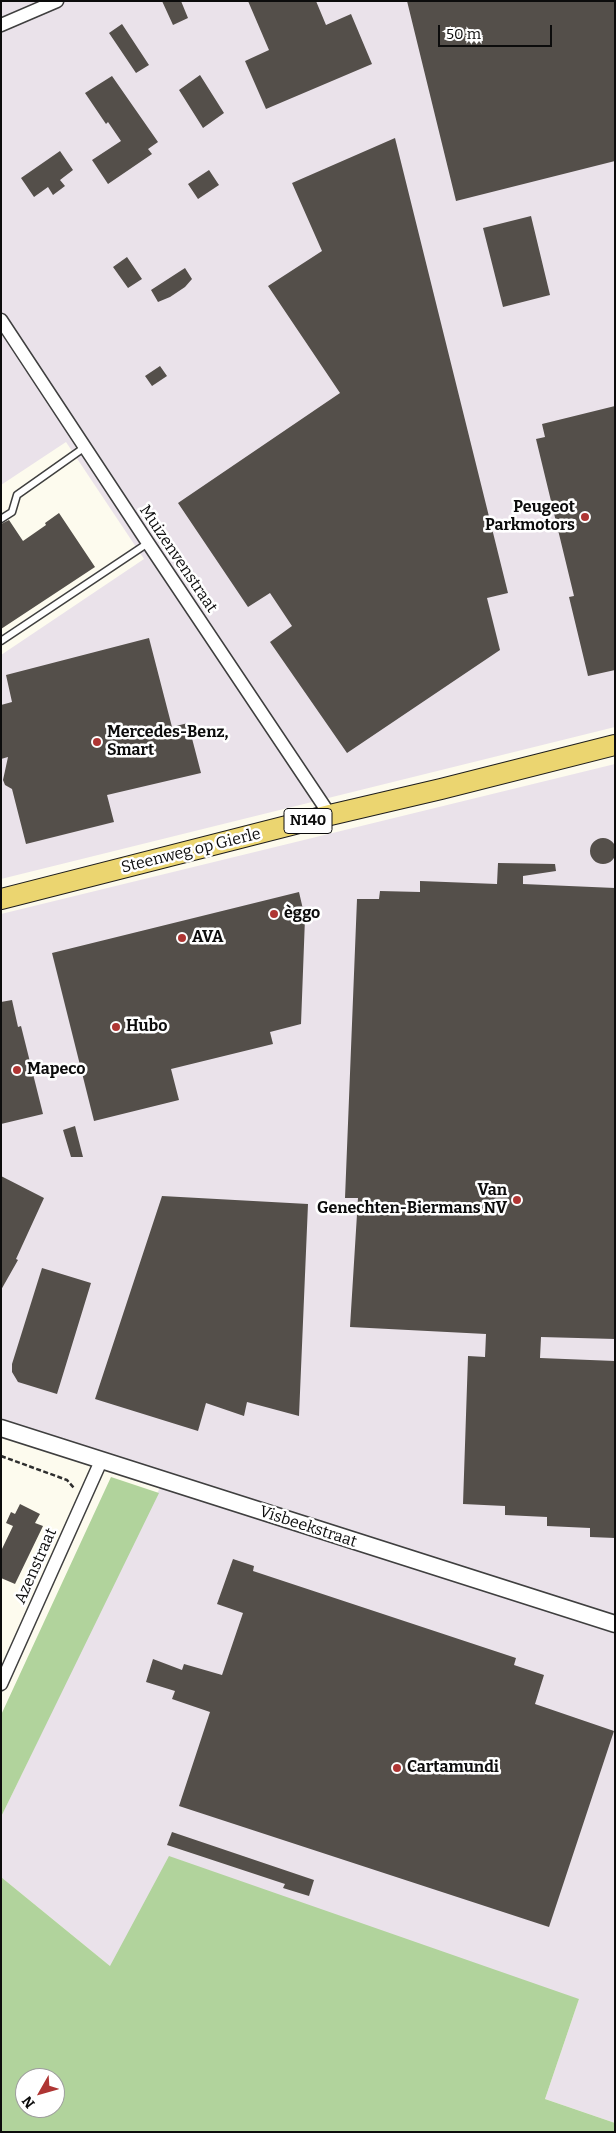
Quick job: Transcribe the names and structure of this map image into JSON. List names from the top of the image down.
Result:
{
  "streets": {
    "main road": ["N140", "Steenweg op Gierle"],
    "street": ["Muizenvenstraat", "Visbeekstraat", "Azenstraat"]
  },
  "crossings": [
    ["Muizenvenstraat", "Steenweg op Gierle"],
    ["Visbeekstraat", "Azenstraat"]
  ],
  "places": [
    "Peugeot Parkmotors",
    "Mercedes-Benz, Smart",
    "èggo",
    "AVA",
    "Hubo",
    "Mapeco",
    "Van Genechten-Biermans NV",
    "Cartamundi"
  ],
  "scale_bar": "50 m",
  "north": "bottom left"
}
